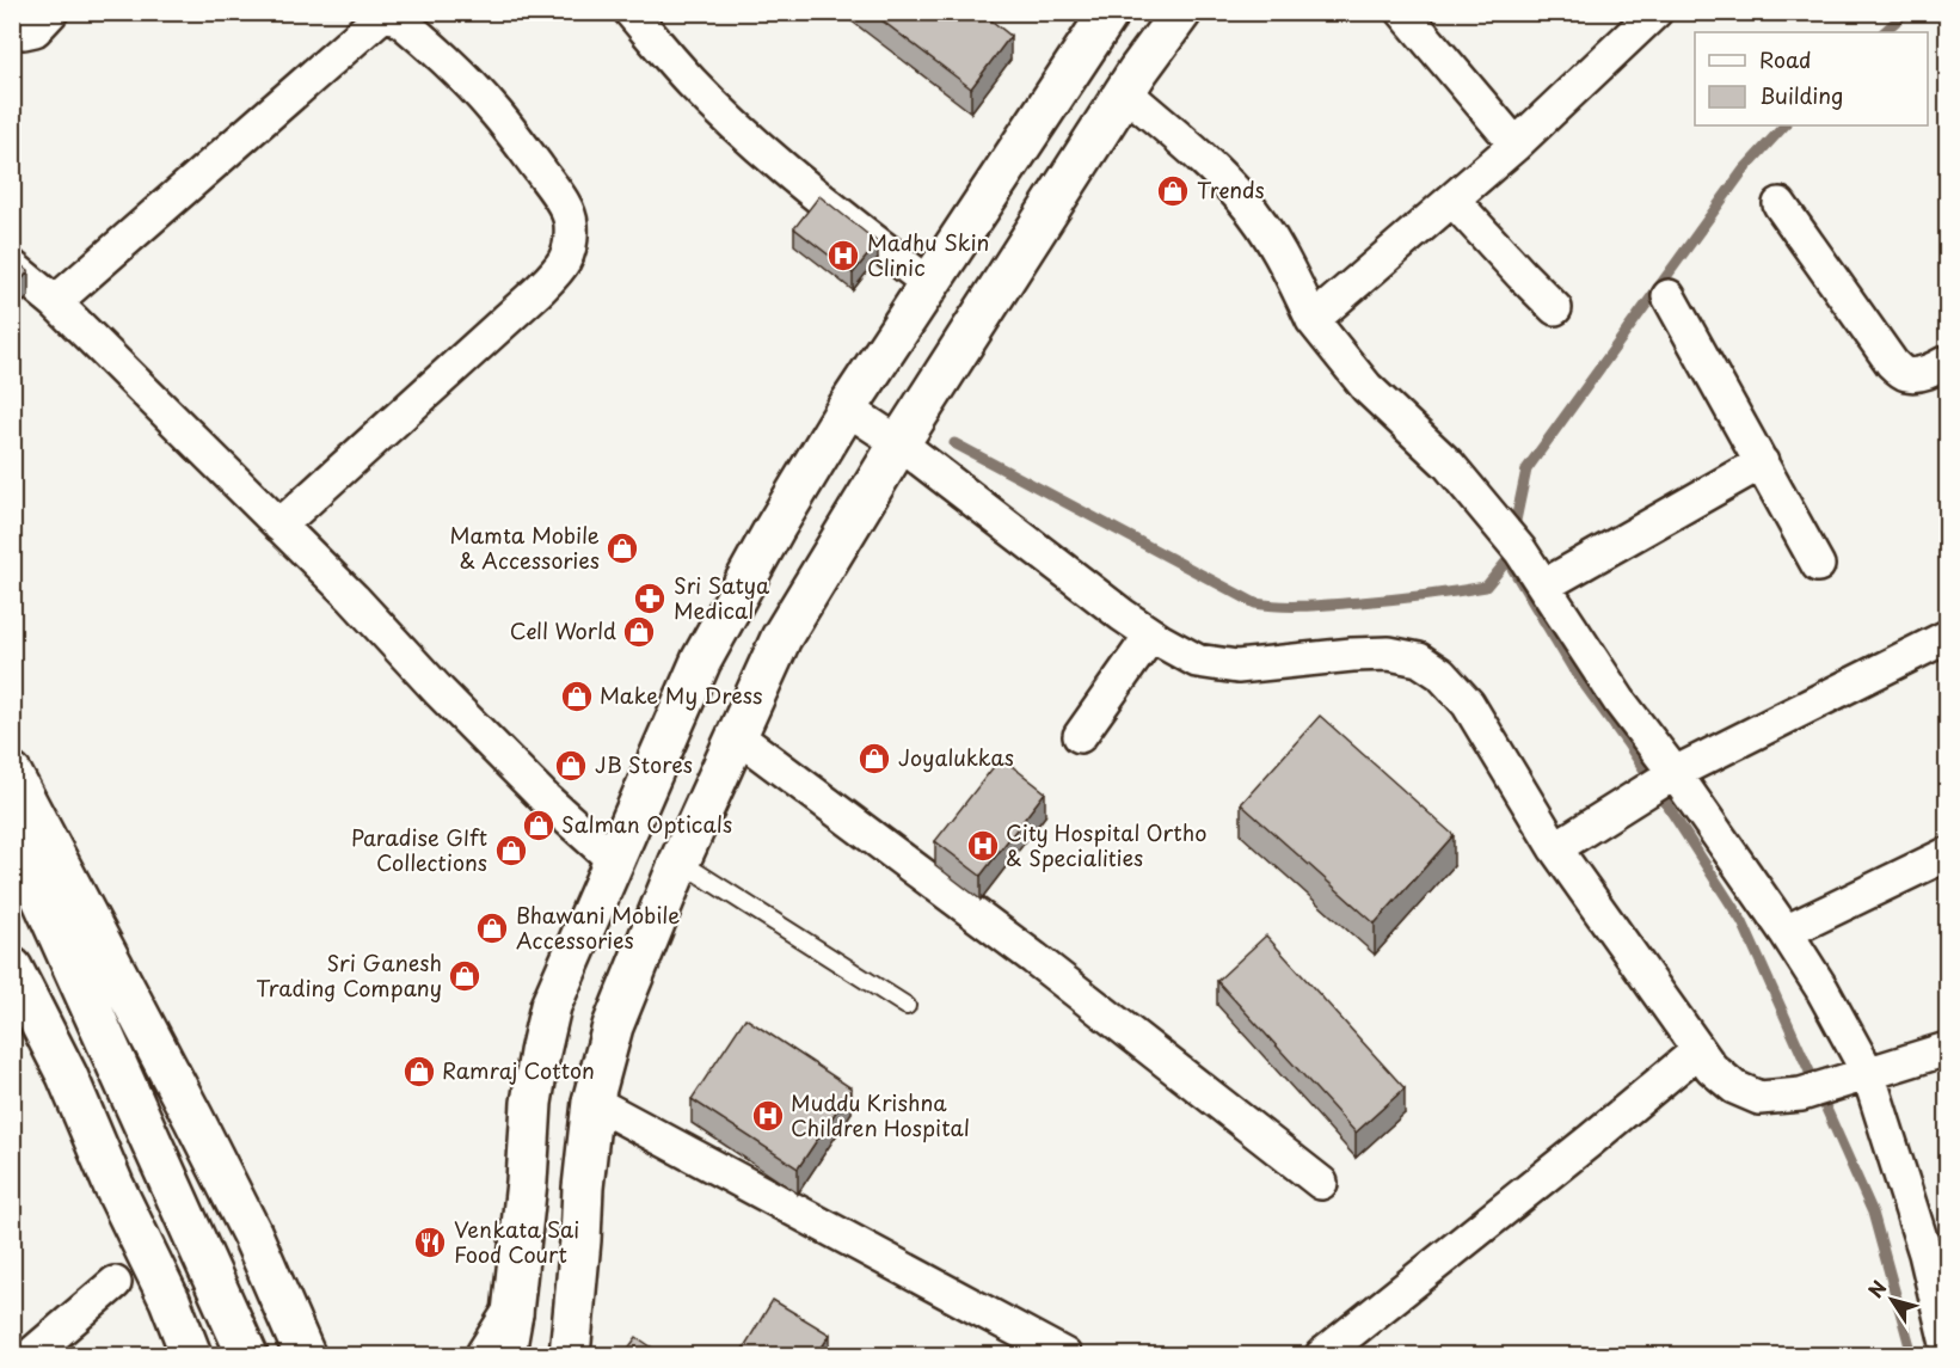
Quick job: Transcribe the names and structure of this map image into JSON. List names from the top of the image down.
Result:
{
  "places": {
    "shop": [
      "Trends",
      "Mamta Mobile & Accessories",
      "Cell World",
      "Make My Dress",
      "Joyalukkas",
      "JB Stores",
      "Salman Opticals",
      "Paradise GIft Collections",
      "Bhawani Mobile Accessories",
      "Sri Ganesh Trading Company",
      "Ramraj Cotton"
    ],
    "hospital": ["Madhu Skin Clinic", "City Hospital Ortho & Specialities", "Muddu Krishna Children Hospital"],
    "pharmacy": ["Sri Satya Medical"],
    "restaurant": ["Venkata Sai Food Court"]
  },
  "legend": ["Road", "Building"],
  "north": "top left"
}
